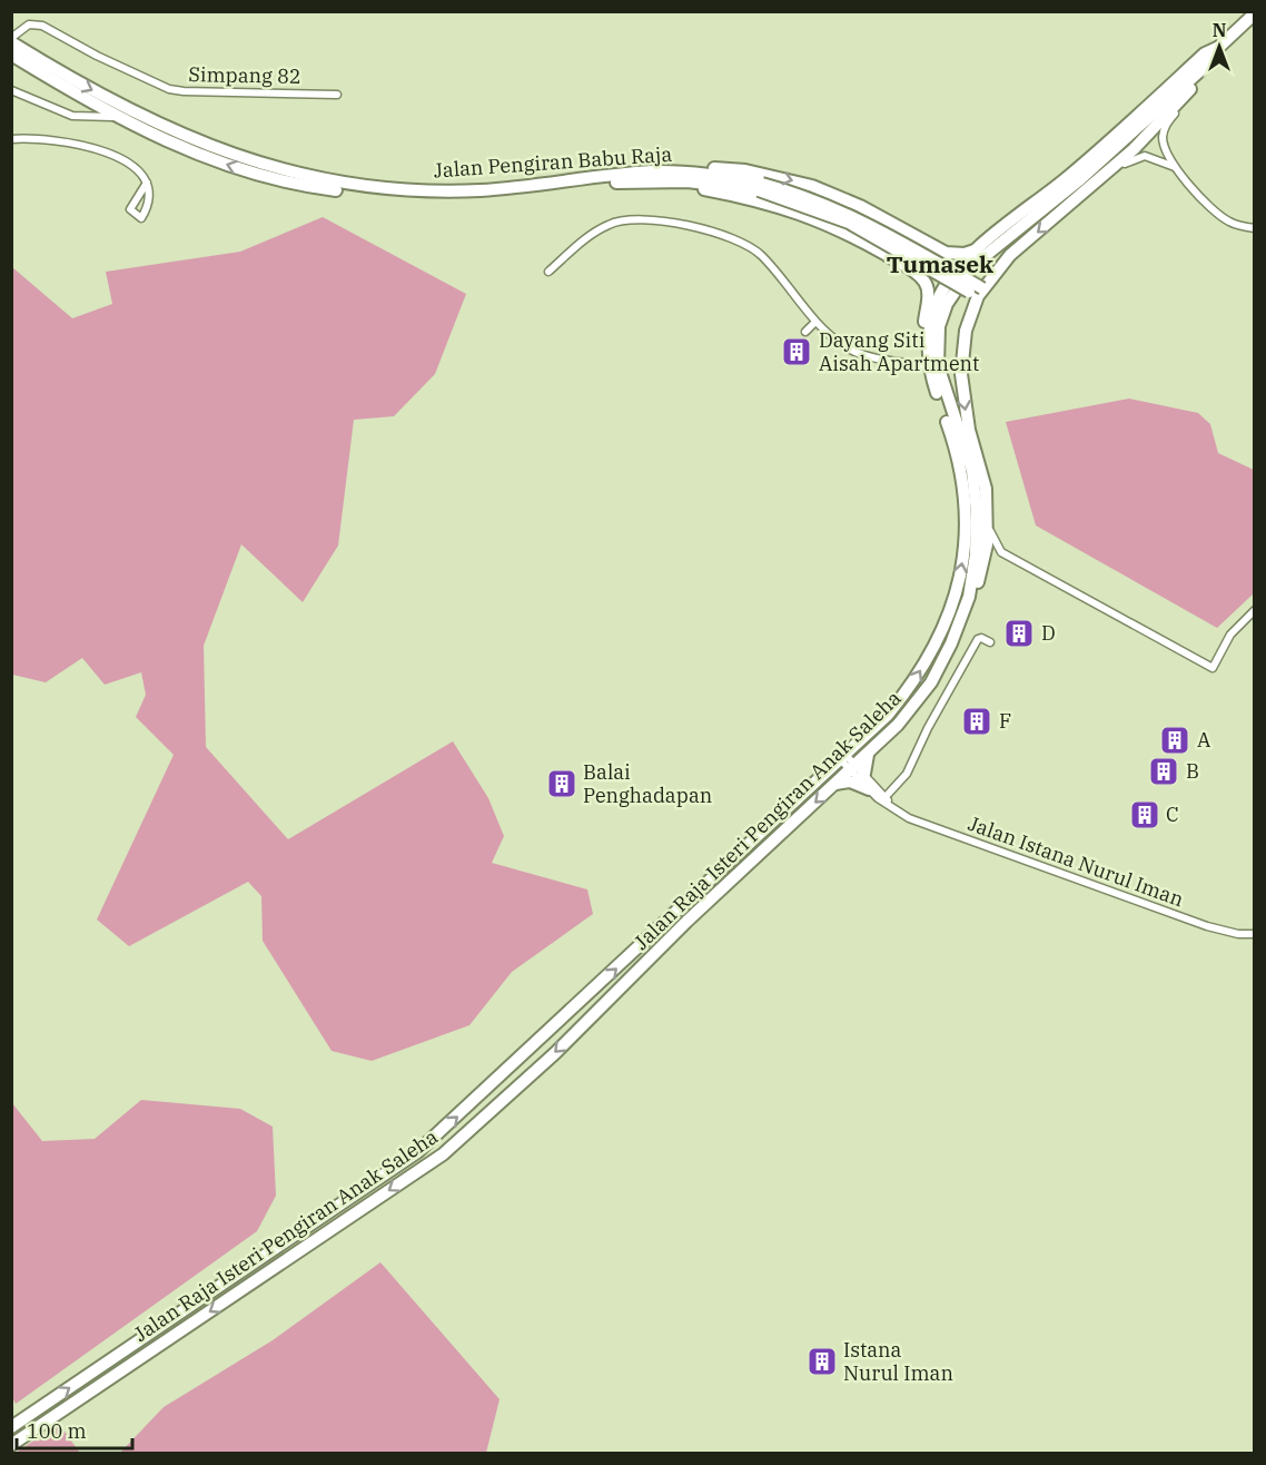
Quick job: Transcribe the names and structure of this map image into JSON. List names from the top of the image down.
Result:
{
  "streets": {
    "main road": ["Jalan Pengiran Babu Raja", "Jalan Raja Isteri Pengiran Anak Saleha"],
    "street": ["Simpang 82", "Jalan Istana Nurul Iman"]
  },
  "crossings": [
    ["Simpang 82", "Jalan Pengiran Babu Raja"],
    ["Jalan Raja Isteri Pengiran Anak Saleha", "Jalan Istana Nurul Iman"]
  ],
  "districts": ["Tumasek"],
  "places": {
    "building": [
      "Dayang Siti Aisah Apartment",
      "D",
      "F",
      "A",
      "B",
      "Balai Penghadapan",
      "C",
      "Istana Nurul Iman"
    ]
  },
  "scale_bar": "100 m",
  "north": "top"
}
